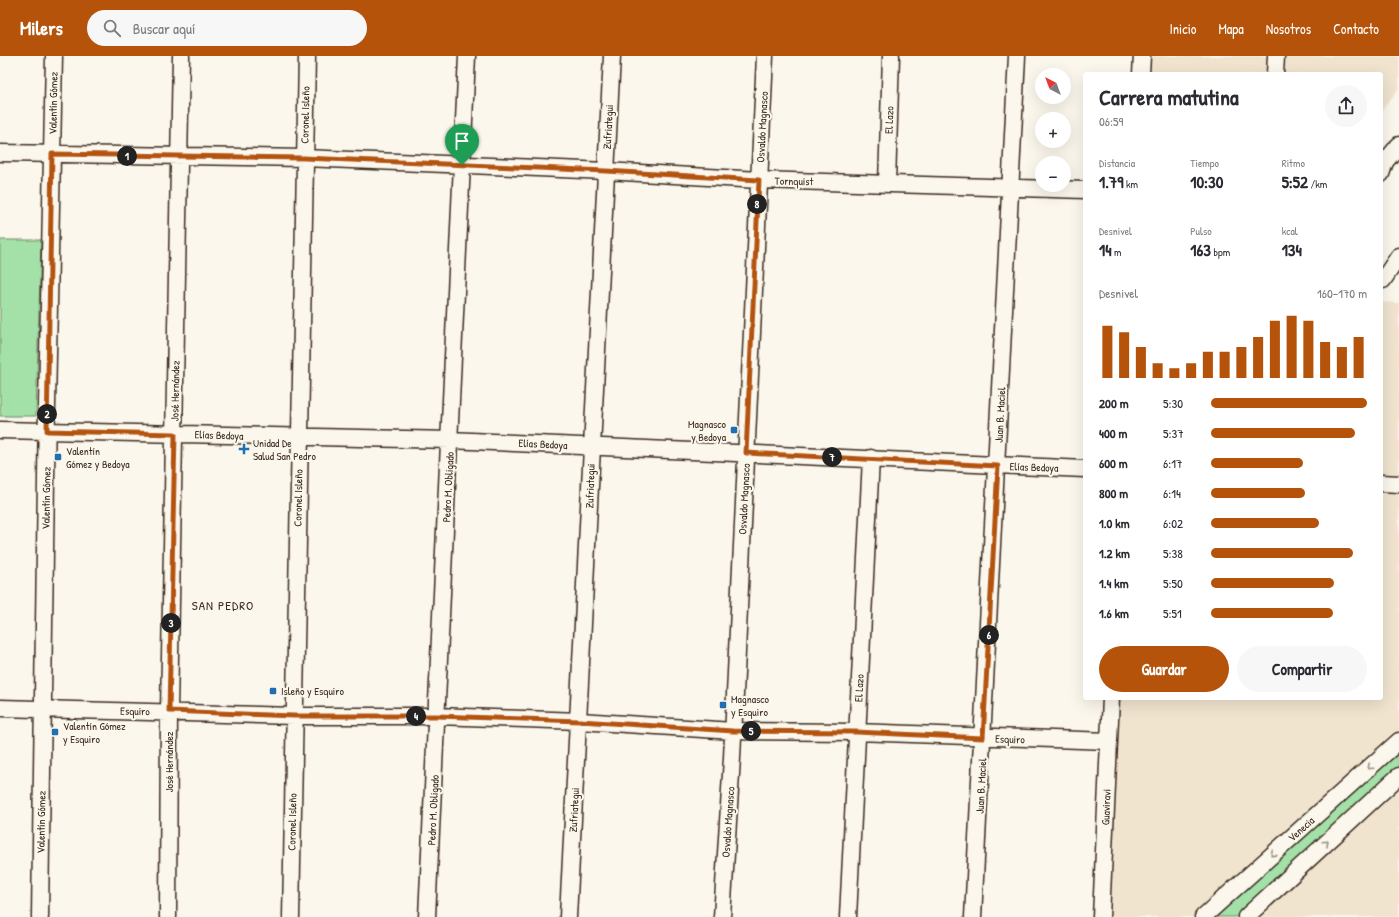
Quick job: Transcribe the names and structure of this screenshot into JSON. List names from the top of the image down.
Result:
{
  "streets": {
    "street": [
      "Valentín Gómez",
      "Coronel Isleño",
      "El Lazo",
      "Zufriategui",
      "Osvaldo Magnasco",
      "Tornquist",
      "José Hernández",
      "Juan B. Maciel",
      "Elías Bedoya",
      "Pedro M. Obligado",
      "Esquiro",
      "Guaviravi",
      "Venecia"
    ]
  },
  "crossings": [
    ["Valentín Gómez", "Tornquist"],
    ["Valentín Gómez", "Elías Bedoya"],
    ["Valentín Gómez", "Esquiro"],
    ["Coronel Isleño", "Tornquist"],
    ["Coronel Isleño", "Elías Bedoya"],
    ["Coronel Isleño", "Esquiro"],
    ["El Lazo", "Tornquist"],
    ["El Lazo", "Elías Bedoya"],
    ["El Lazo", "Esquiro"],
    ["Zufriategui", "Tornquist"],
    ["Zufriategui", "Elías Bedoya"],
    ["Zufriategui", "Esquiro"],
    ["Osvaldo Magnasco", "Tornquist"],
    ["Osvaldo Magnasco", "Elías Bedoya"],
    ["Osvaldo Magnasco", "Esquiro"],
    ["Tornquist", "José Hernández"],
    ["Tornquist", "Juan B. Maciel"],
    ["Tornquist", "Pedro M. Obligado"],
    ["José Hernández", "Elías Bedoya"],
    ["José Hernández", "Esquiro"],
    ["Juan B. Maciel", "Elías Bedoya"],
    ["Juan B. Maciel", "Esquiro"],
    ["Elías Bedoya", "Pedro M. Obligado"],
    ["Pedro M. Obligado", "Esquiro"],
    ["Esquiro", "Guaviravi"]
  ],
  "districts": ["SAN PEDRO"],
  "places": {
    "transit": [
      "Magnasco y Bedoya",
      "Valentín Gómez y Bedoya",
      "Isleño y Esquiro",
      "Magnasco y Esquiro",
      "Valentín Gómez y Esquiro"
    ],
    "health": ["Unidad De Salud San Pedro"]
  },
  "north": "top left",
  "page": {
    "header": "Milers",
    "search": "Buscar aquí",
    "nav": [
      "Inicio",
      "Mapa",
      "Nosotros",
      "Contacto"
    ],
    "map_buttons": ["+", "−"],
    "heading": ["Carrera matutina", "06:59"],
    "stats": [
      ["Distancia", "1.79 km"],
      ["Tiempo", "10:30"],
      ["Ritmo", "5:52 /km"],
      ["Desnivel", "14 m"],
      ["Pulso", "163 bpm"],
      ["kcal", "134"]
    ],
    "pins": [
      "1",
      "8",
      "2",
      "7",
      "3",
      "6",
      "4",
      "5"
    ],
    "chart": ["Desnivel", "160–170 m"],
    "list": [
      {
        "name": "200 m",
        "note": "5:30"
      },
      {
        "name": "400 m",
        "note": "5:37"
      },
      {
        "name": "600 m",
        "note": "6:17"
      },
      {
        "name": "800 m",
        "note": "6:14"
      },
      {
        "name": "1.0 km",
        "note": "6:02"
      },
      {
        "name": "1.2 km",
        "note": "5:38"
      },
      {
        "name": "1.4 km",
        "note": "5:50"
      },
      {
        "name": "1.6 km",
        "note": "5:51"
      }
    ],
    "buttons": ["Guardar", "Compartir"]
  }
}
